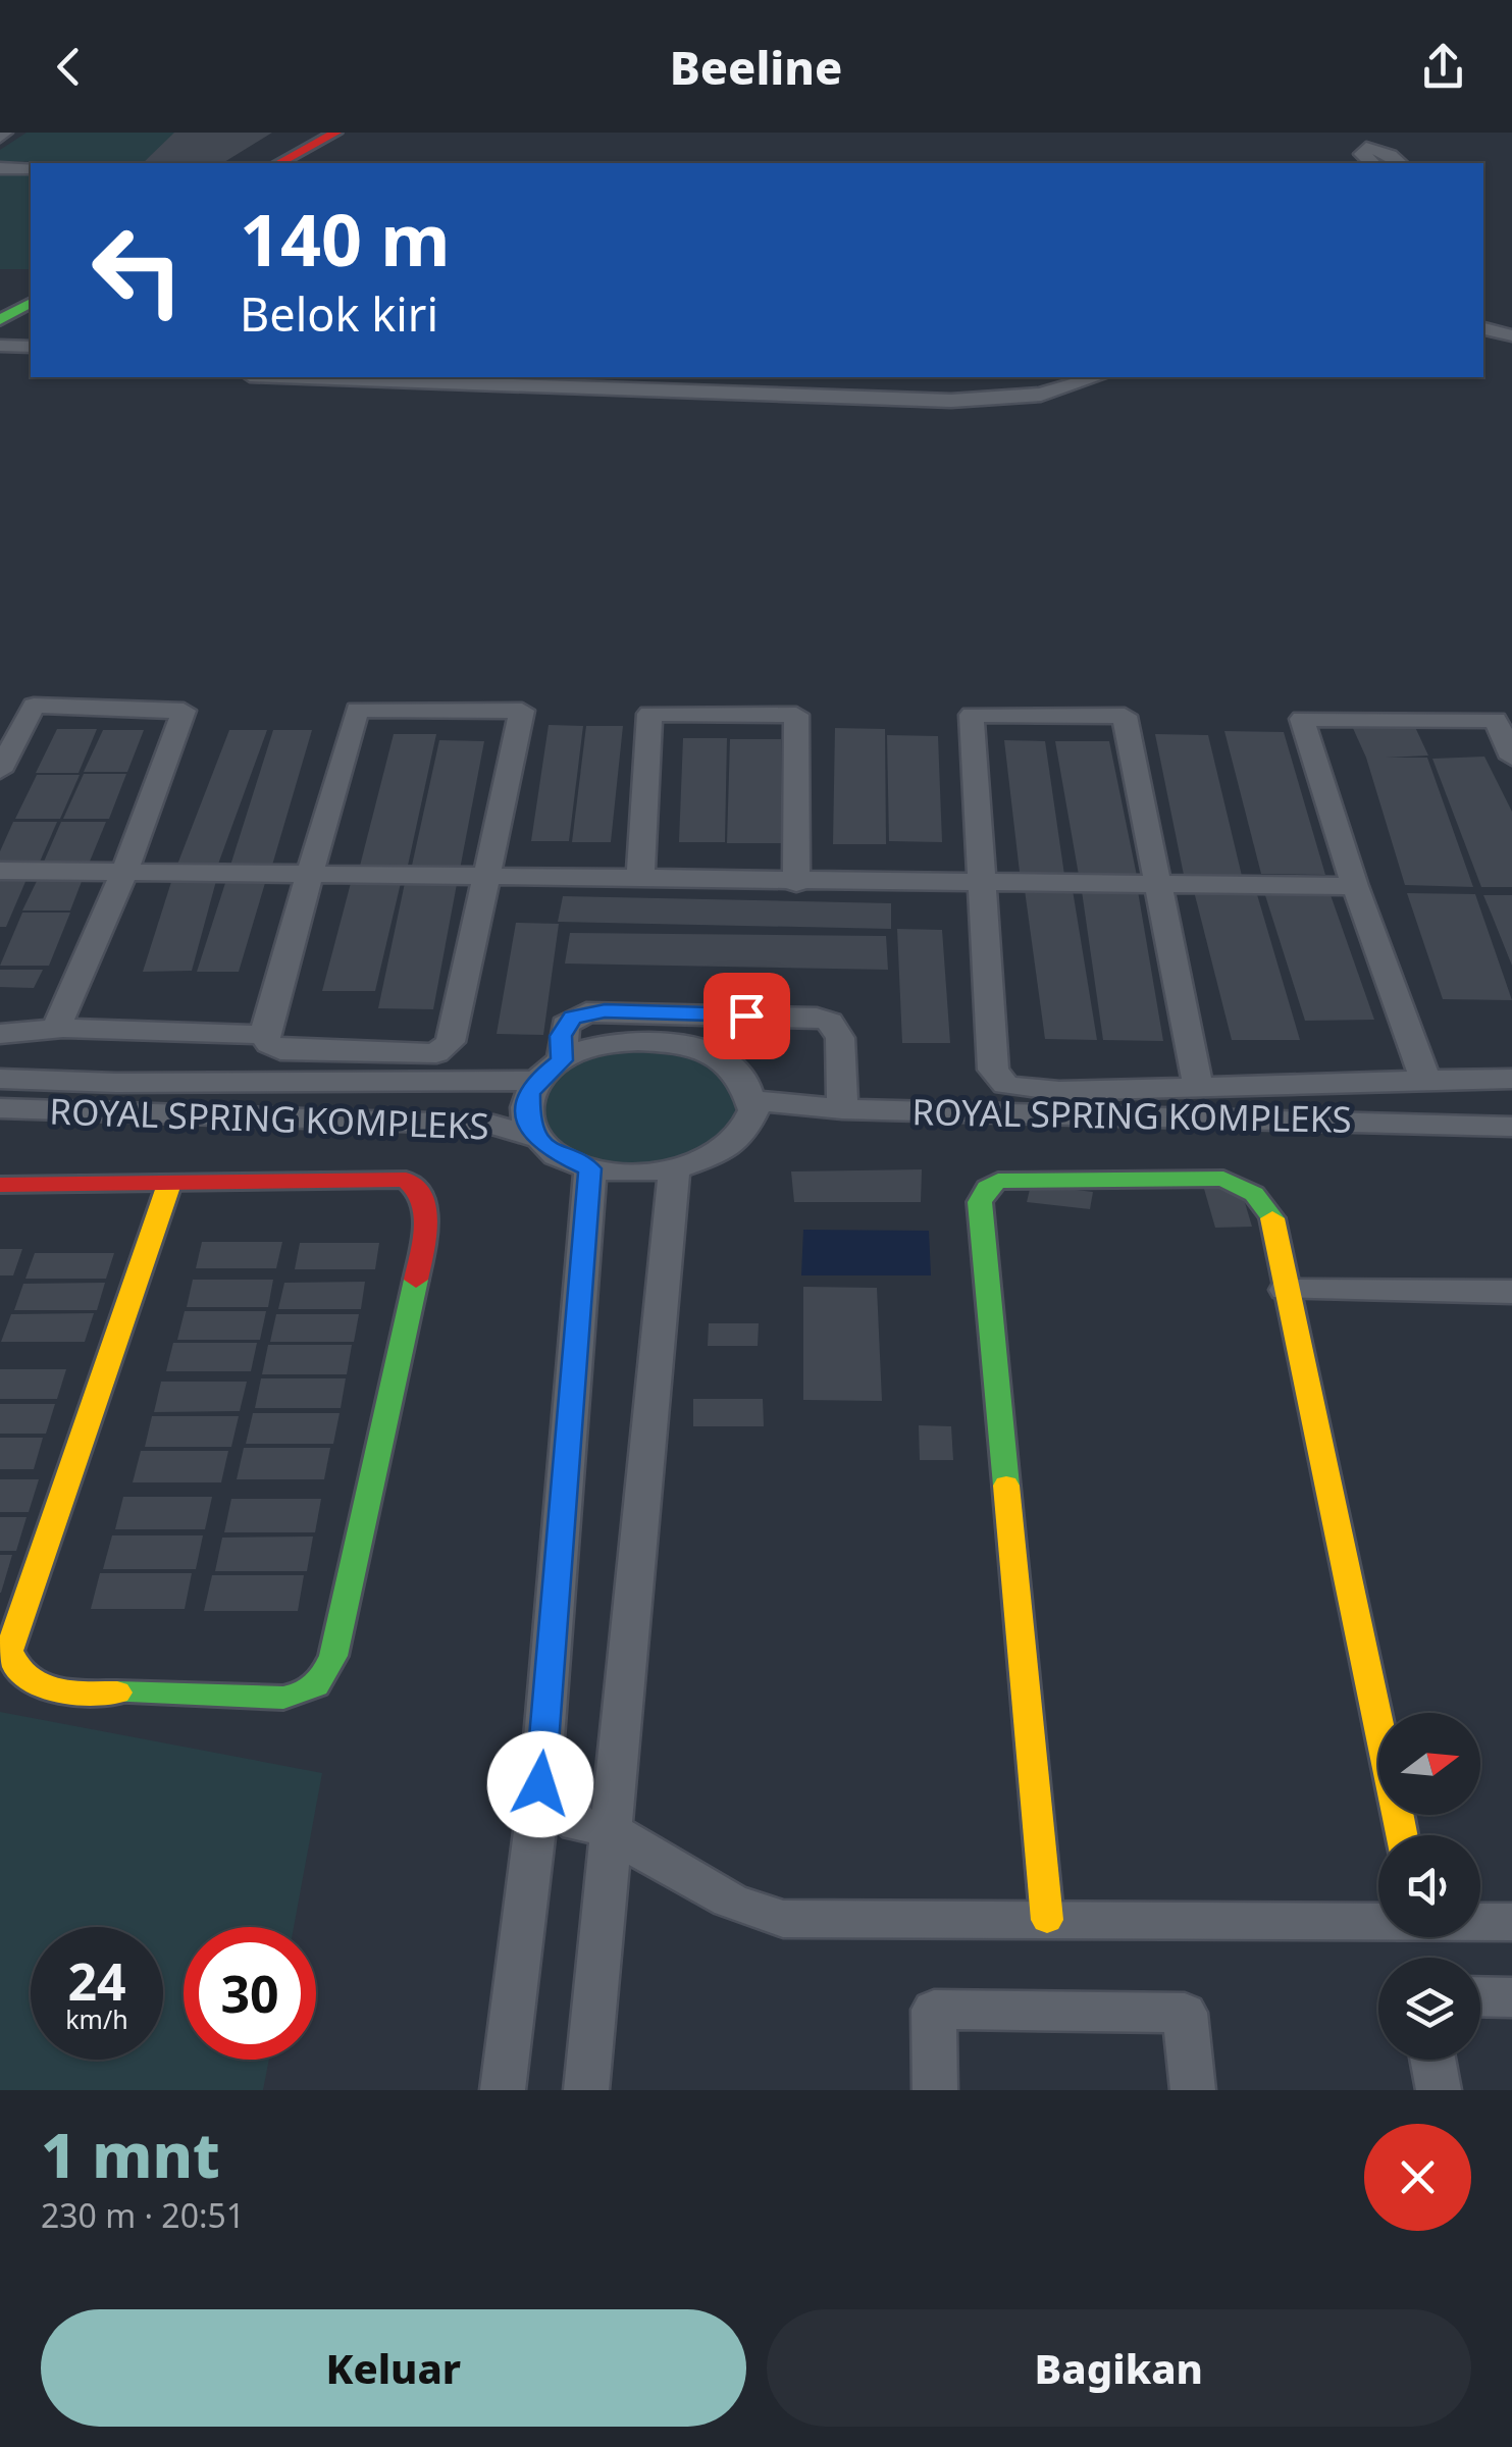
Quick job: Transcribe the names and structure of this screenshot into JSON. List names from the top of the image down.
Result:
{
  "streets": {
    "street": ["ROYAL SPRING KOMPLEKS"]
  },
  "north": "right",
  "page": {
    "header": "Beeline",
    "turn": ["140 m", "Belok kiri"],
    "speed": "24 km/h",
    "limit": "30",
    "heading": ["1 mnt", "230 m · 20:51"],
    "buttons": ["Keluar", "Bagikan"]
  }
}
